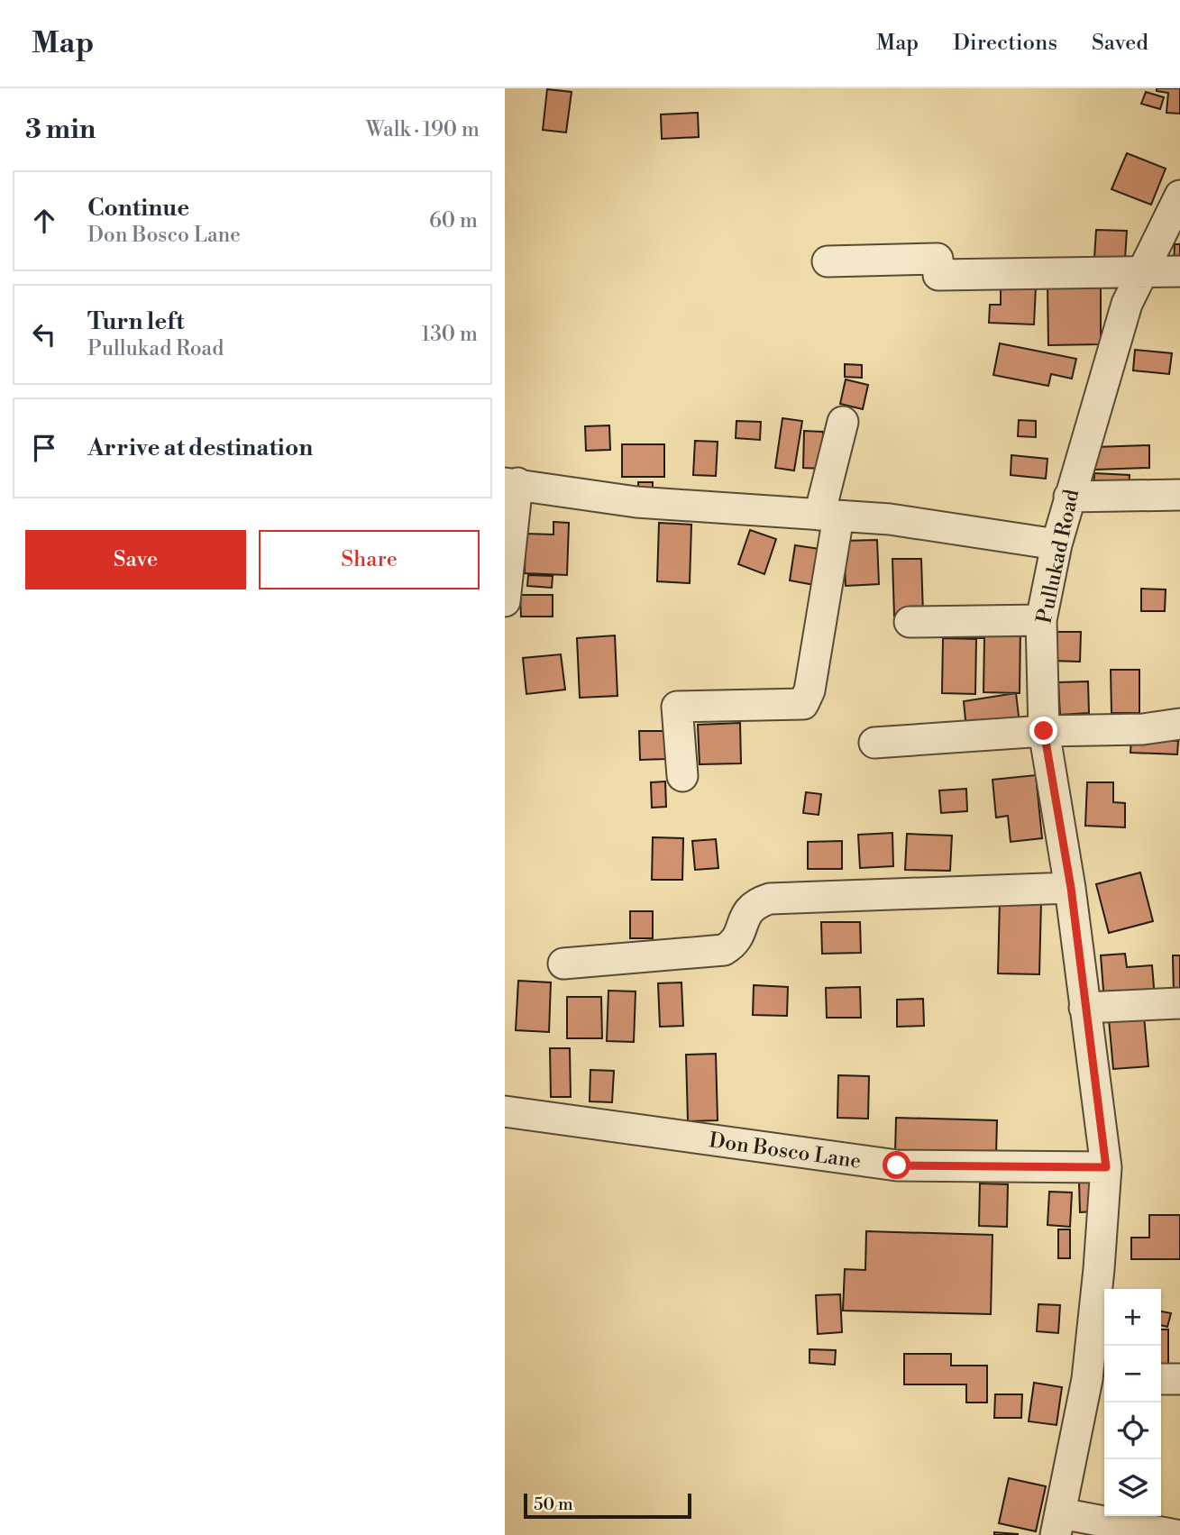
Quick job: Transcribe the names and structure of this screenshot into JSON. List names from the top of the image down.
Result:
{
  "streets": {
    "street": ["Pullukad Road", "Don Bosco Lane"]
  },
  "crossings": [
    ["Pullukad Road", "Don Bosco Lane"]
  ],
  "scale_bar": "50 m",
  "page": {
    "header": "Map",
    "nav": ["Map", "Directions", "Saved"],
    "heading": ["3 min", "Walk · 190 m"],
    "list": [
      ["Continue", "Don Bosco Lane", "60 m"],
      ["Turn left", "Pullukad Road", "130 m"],
      "Arrive at destination"
    ],
    "buttons": ["Save", "Share"],
    "map_buttons": ["+", "−"],
    "scale": "50 m"
  }
}
